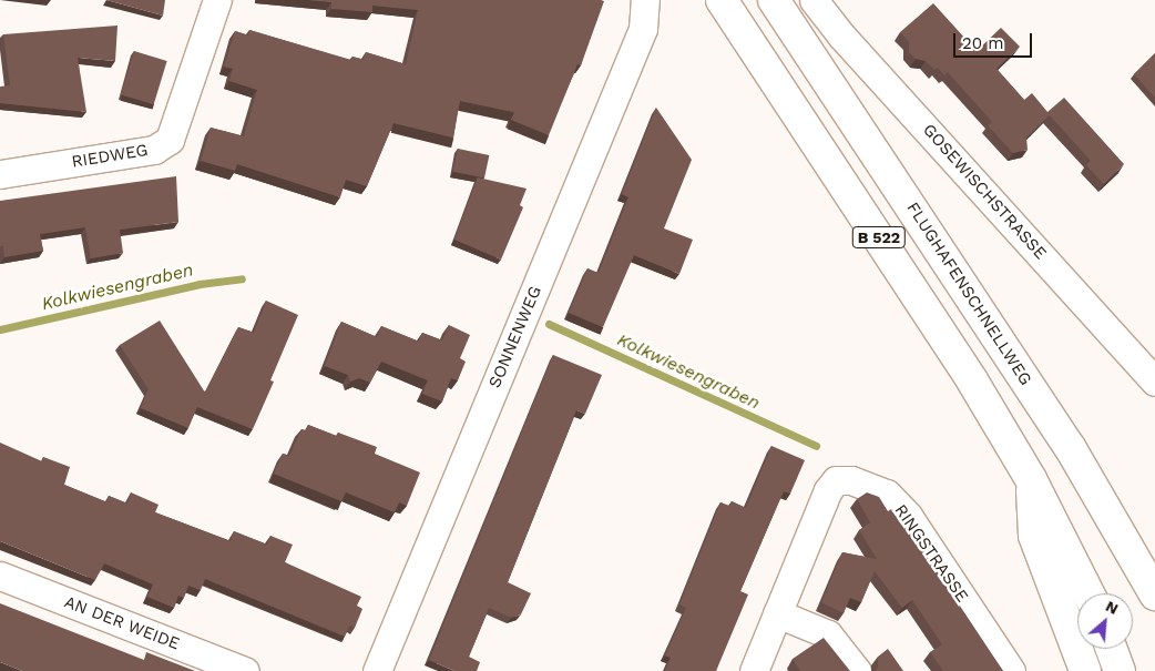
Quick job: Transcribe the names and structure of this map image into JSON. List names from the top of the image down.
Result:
{
  "streets": {
    "highway": ["B 522", "FLUGHAFENSCHNELLWEG"],
    "street": [
      "RIEDWEG",
      "GOSEWISCHSTRASSE",
      "SONNENWEG",
      "RINGSTRASSE",
      "AN DER WEIDE"
    ]
  },
  "water": ["Kolkwiesengraben"],
  "scale_bar": "20 m",
  "north": "top right"
}
